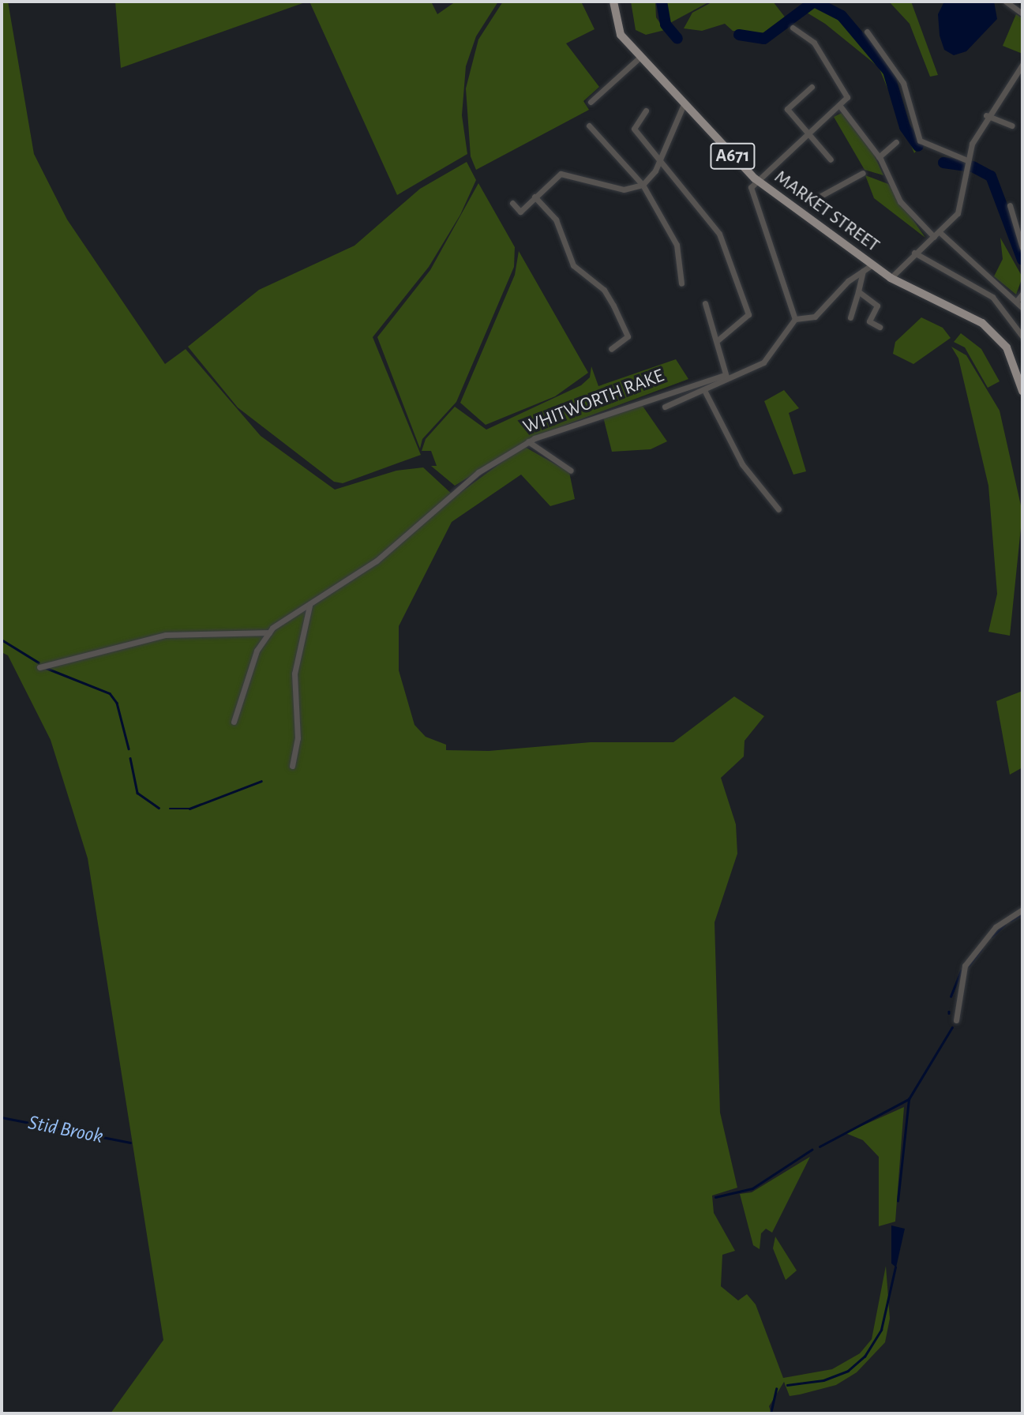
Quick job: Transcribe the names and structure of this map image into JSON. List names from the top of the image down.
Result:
{
  "streets": {
    "main road": ["A671", "MARKET STREET"],
    "street": ["WHITWORTH RAKE"]
  },
  "water": ["Stid Brook"]
}
